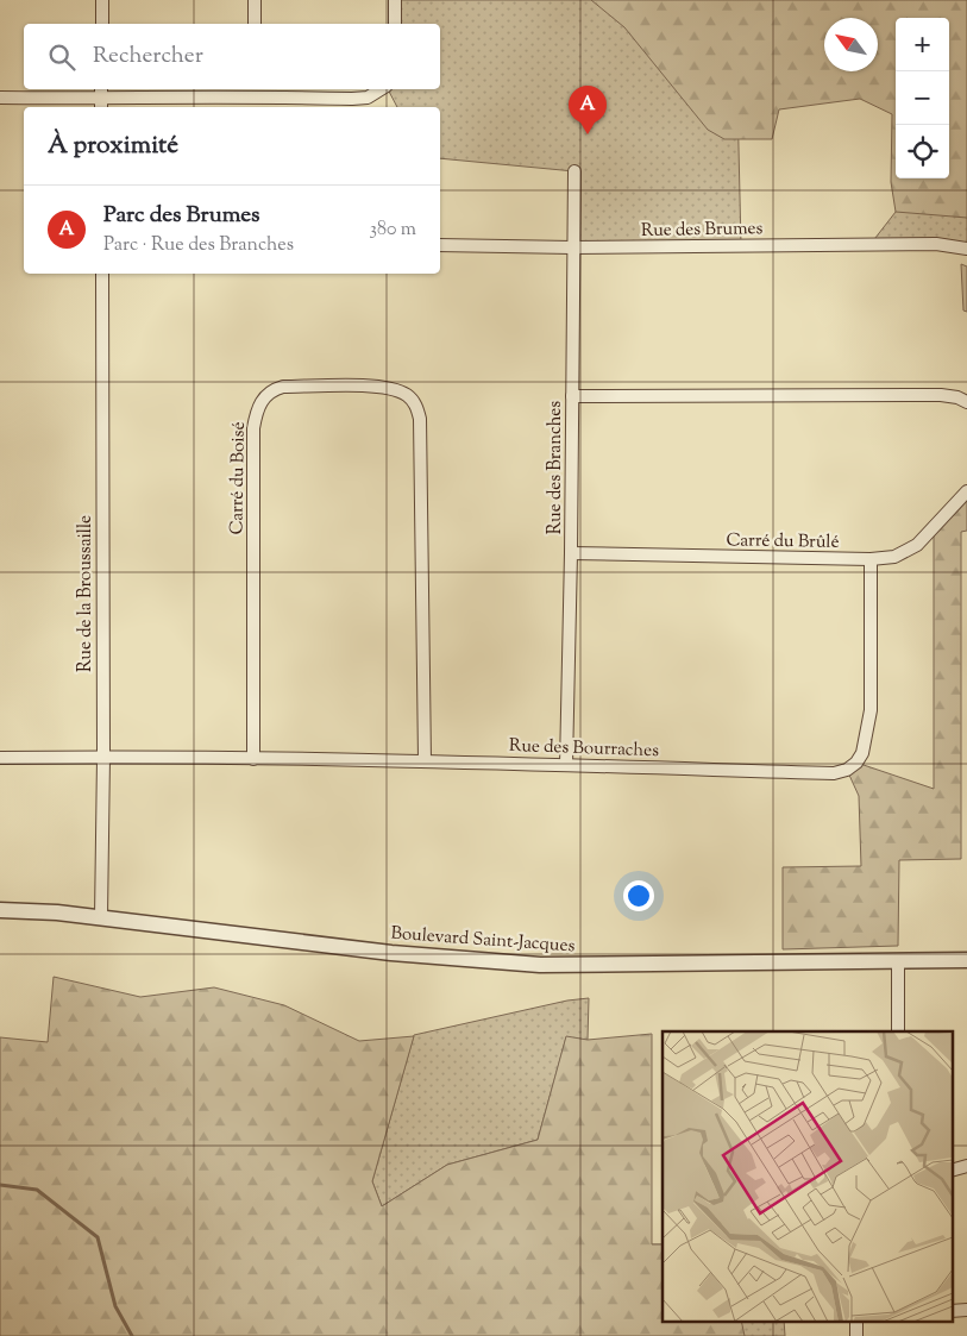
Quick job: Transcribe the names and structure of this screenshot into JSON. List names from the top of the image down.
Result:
{
  "streets": {
    "street": [
      "Rue des Brumes",
      "Rue des Branches",
      "Carré du Boisé",
      "Carré du Brûlé",
      "Rue de la Broussaille",
      "Rue des Bourraches",
      "Boulevard Saint-Jacques"
    ]
  },
  "crossings": [
    ["Rue des Brumes", "Rue des Branches"],
    ["Rue des Branches", "Carré du Brûlé"],
    ["Rue des Branches", "Rue des Bourraches"],
    ["Carré du Boisé", "Rue des Bourraches"],
    ["Carré du Brûlé", "Rue des Bourraches"],
    ["Rue de la Broussaille", "Rue des Bourraches"],
    ["Rue de la Broussaille", "Boulevard Saint-Jacques"]
  ],
  "north": "top left",
  "page": {
    "map_buttons": ["+", "−"],
    "search": "Rechercher",
    "pins": "A",
    "heading": "À proximité",
    "list": [
      {
        "mark": "A",
        "name": "Parc des Brumes",
        "note": "Parc · Rue des Branches",
        "value": "380 m"
      }
    ]
  }
}
